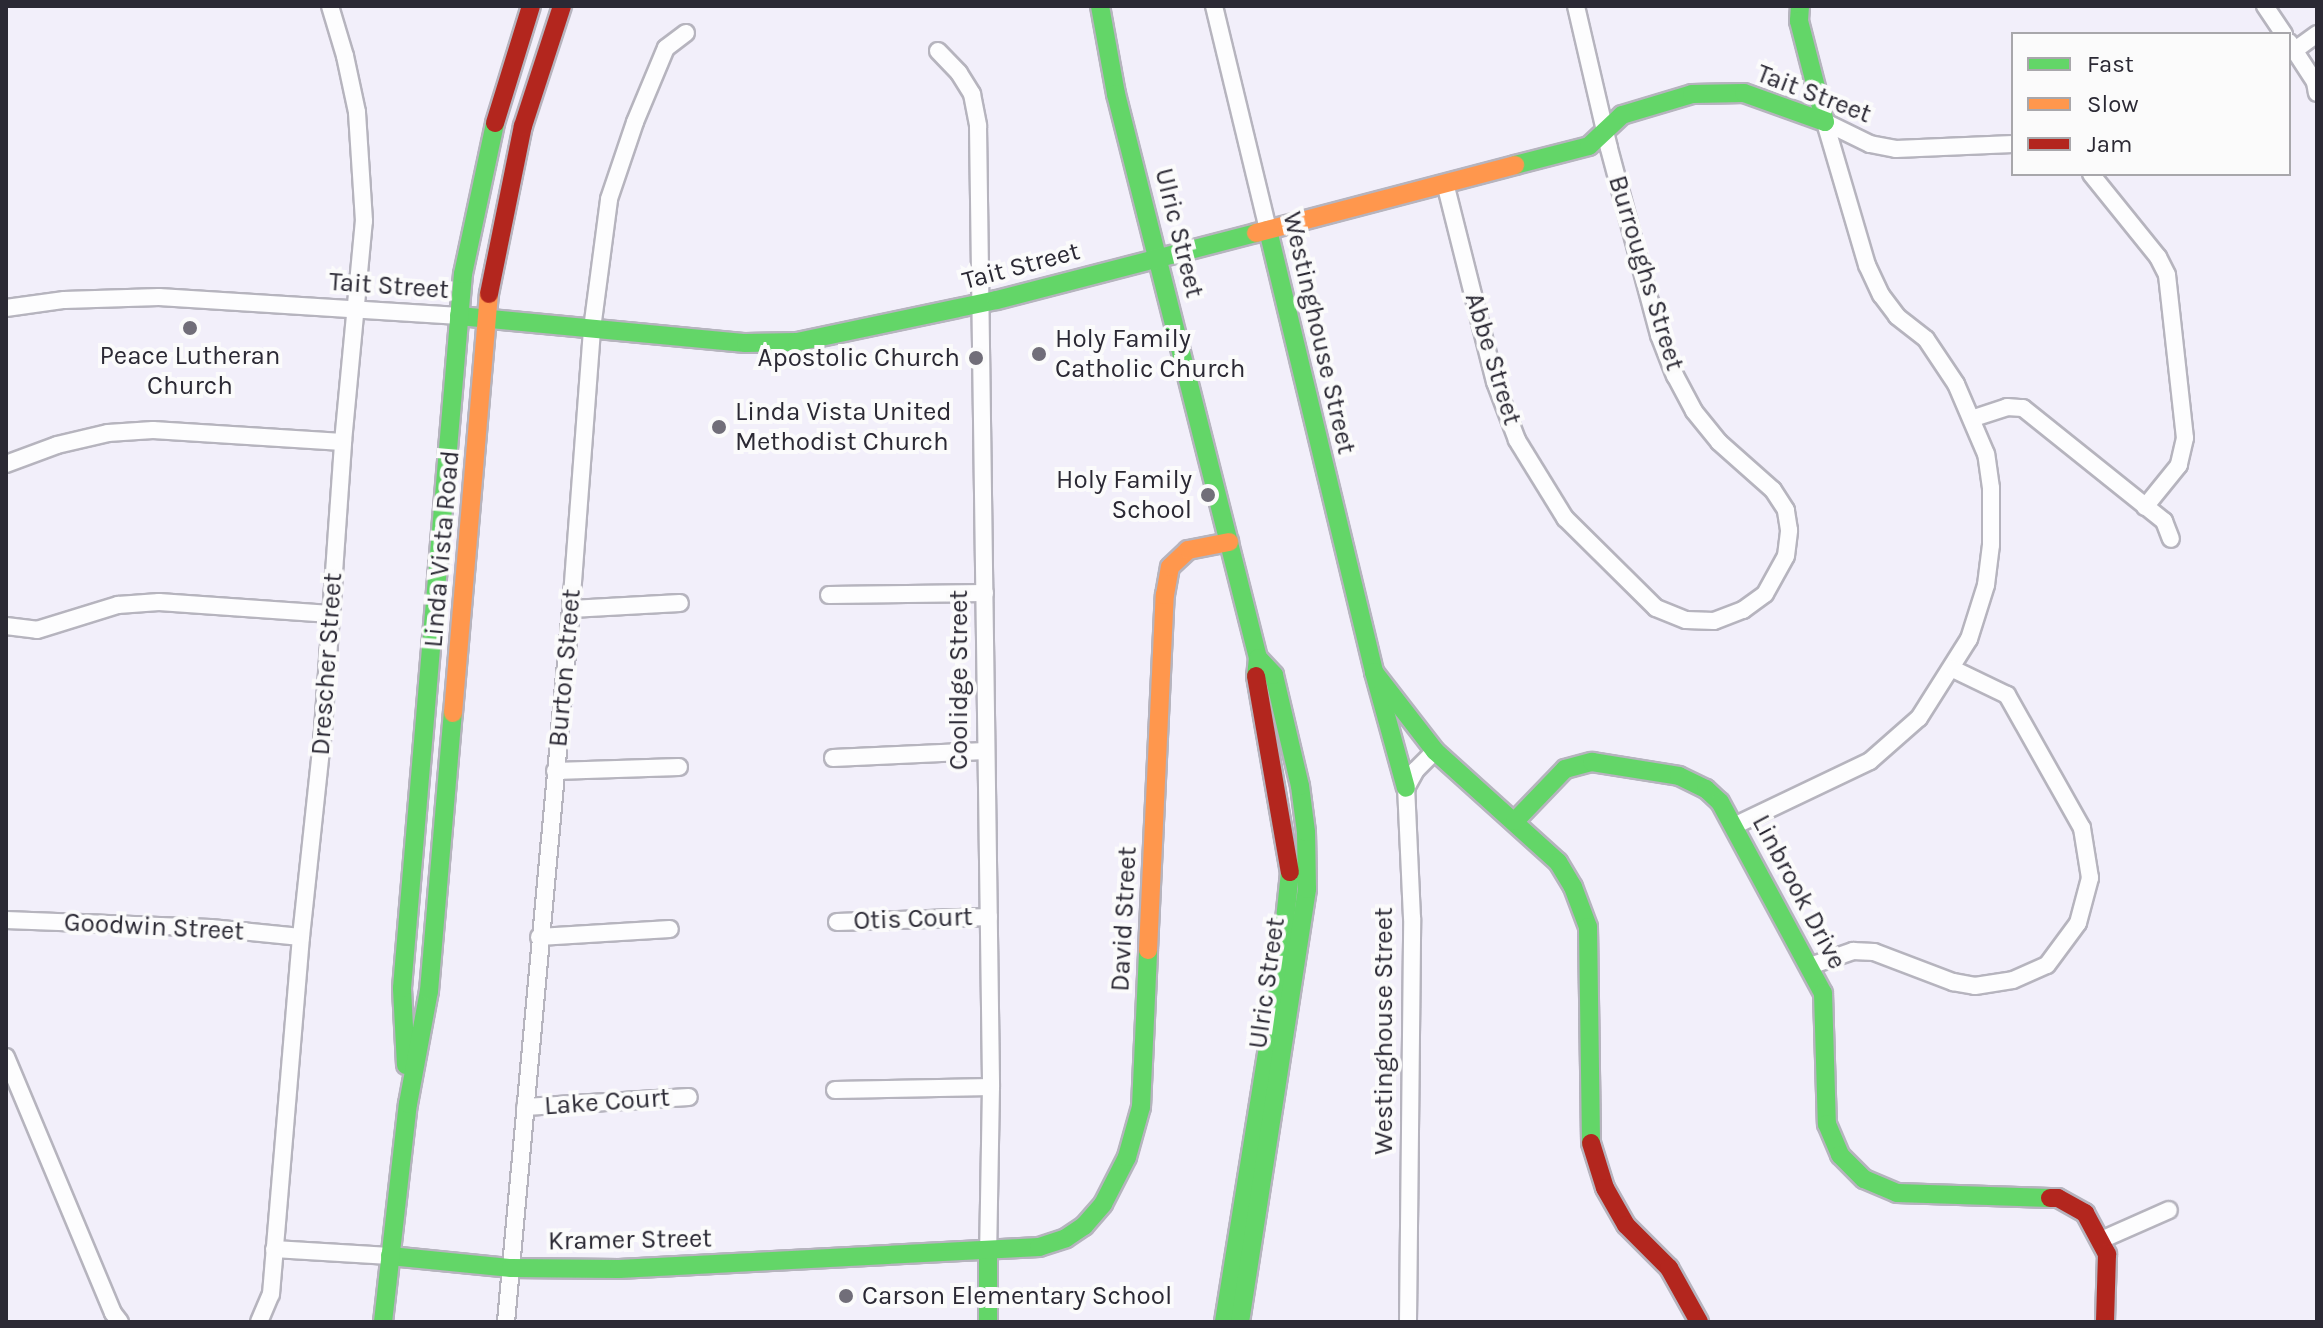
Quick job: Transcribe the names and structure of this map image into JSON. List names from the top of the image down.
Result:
{
  "streets": {
    "street": [
      "Tait Street",
      "Ulric Street",
      "Burroughs Street",
      "Westinghouse Street",
      "Abbe Street",
      "Linda Vista Road",
      "Drescher Street",
      "Burton Street",
      "Coolidge Street",
      "Linbrook Drive",
      "Otis Court",
      "David Street",
      "Goodwin Street",
      "Lake Court",
      "Kramer Street"
    ]
  },
  "crossings": [
    ["Tait Street", "Ulric Street"],
    ["Tait Street", "Burroughs Street"],
    ["Tait Street", "Westinghouse Street"],
    ["Tait Street", "Abbe Street"],
    ["Tait Street", "Linda Vista Road"],
    ["Tait Street", "Drescher Street"],
    ["Tait Street", "Burton Street"],
    ["Tait Street", "Coolidge Street"],
    ["Ulric Street", "David Street"],
    ["Burroughs Street", "Abbe Street"],
    ["Linda Vista Road", "Kramer Street"],
    ["Drescher Street", "Goodwin Street"],
    ["Drescher Street", "Kramer Street"],
    ["Burton Street", "Lake Court"],
    ["Burton Street", "Kramer Street"],
    ["Coolidge Street", "Otis Court"],
    ["Coolidge Street", "David Street"],
    ["Coolidge Street", "Kramer Street"],
    ["David Street", "Kramer Street"]
  ],
  "places": [
    "Peace Lutheran Church",
    "Holy Family Catholic Church",
    "Apostolic Church",
    "Linda Vista United Methodist Church",
    "Holy Family School",
    "Carson Elementary School"
  ],
  "legend": ["Fast", "Slow", "Jam"]
}
